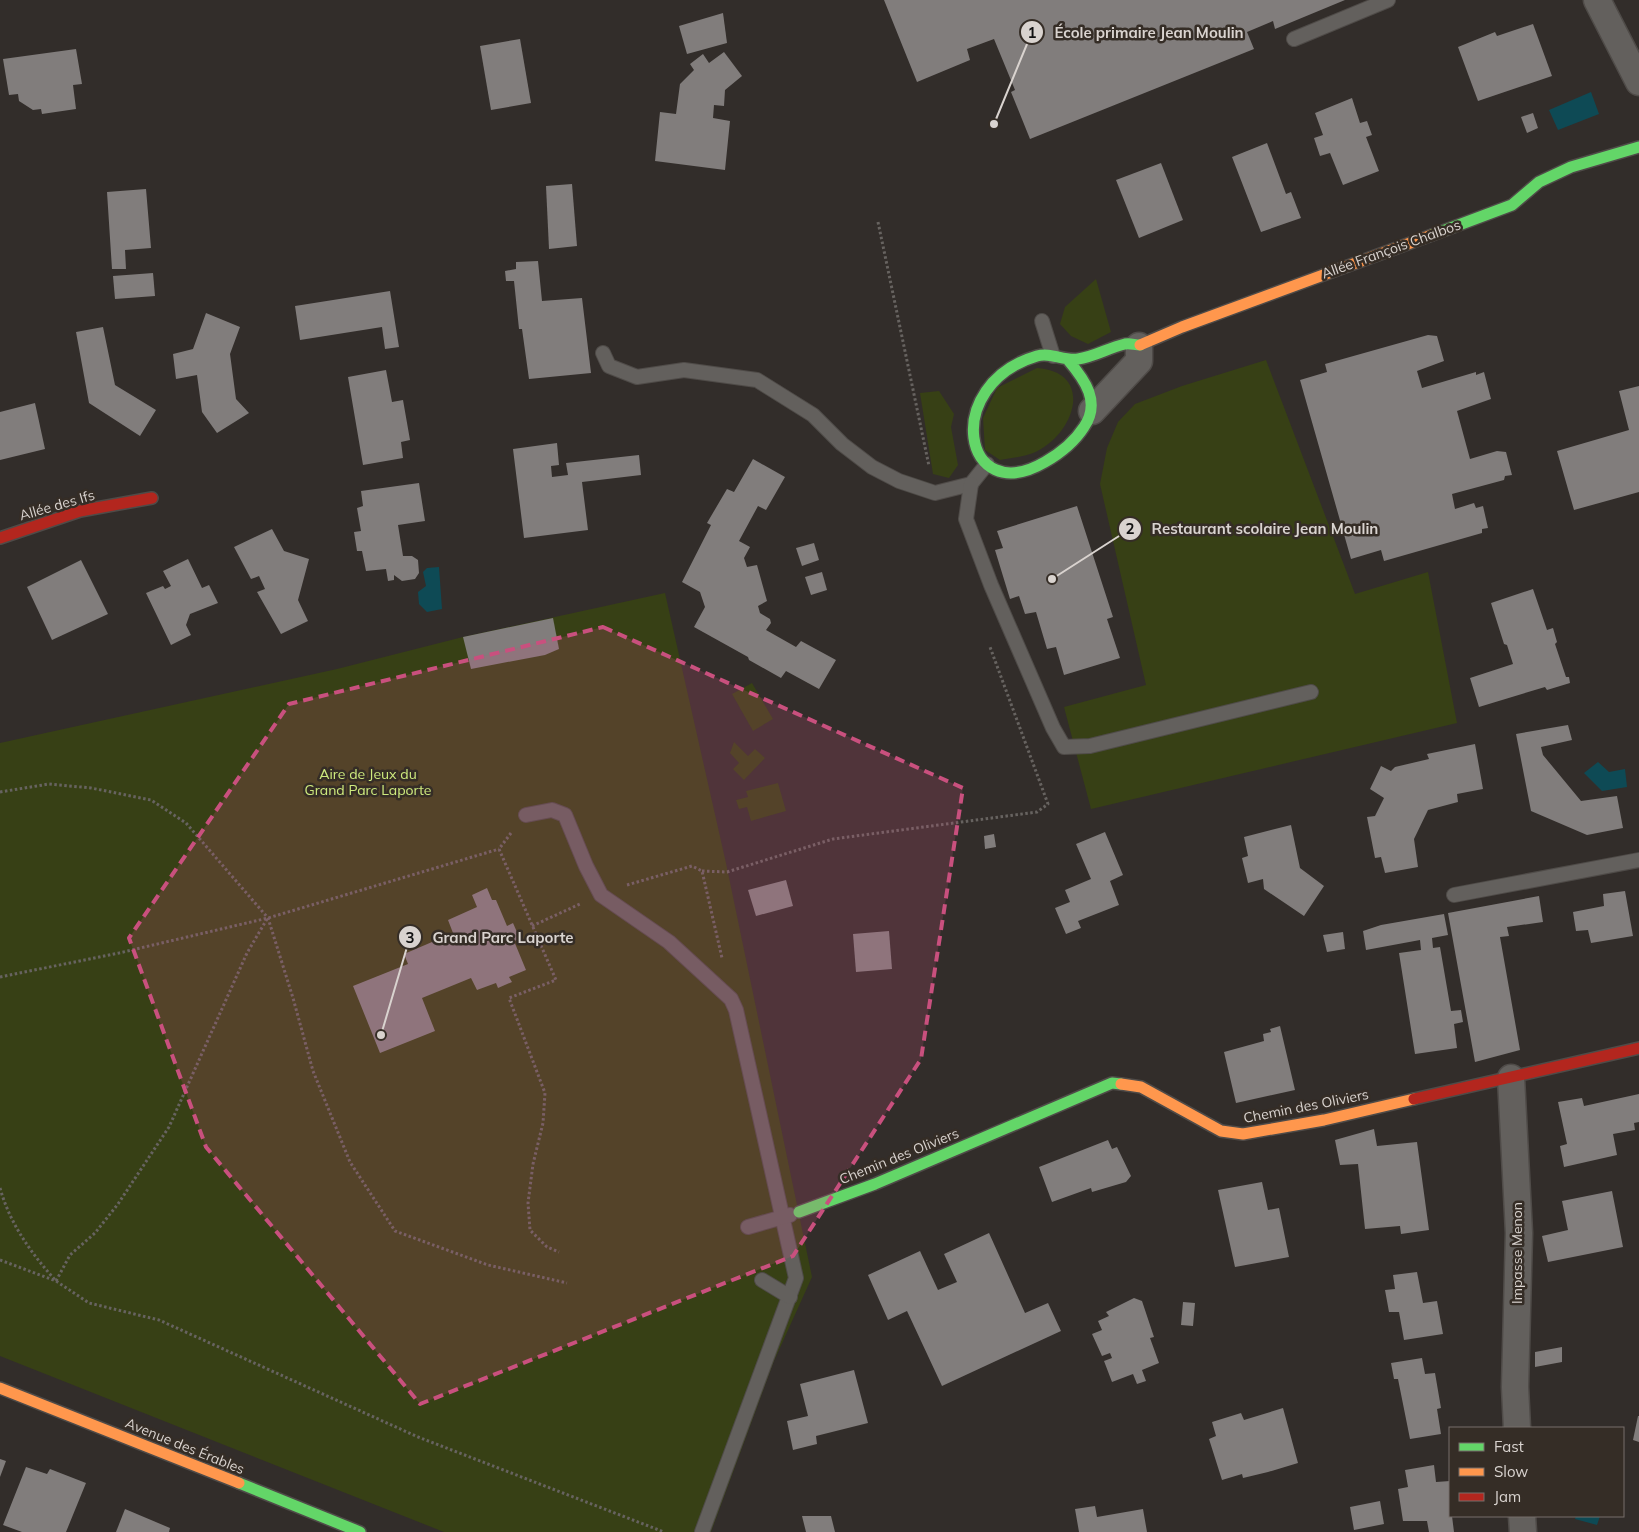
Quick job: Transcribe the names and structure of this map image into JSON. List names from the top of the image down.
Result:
{
  "streets": {
    "street": [
      "Allée François Chalbos",
      "Allée des Ifs",
      "Chemin des Oliviers",
      "Impasse Menon",
      "Avenue des Érables"
    ]
  },
  "crossings": [
    ["Chemin des Oliviers", "Impasse Menon"]
  ],
  "parks": ["Aire de Jeux du Grand Parc Laporte"],
  "places": ["École primaire Jean Moulin", "Restaurant scolaire Jean Moulin", "Grand Parc Laporte"],
  "legend": ["Fast", "Slow", "Jam"]
}
